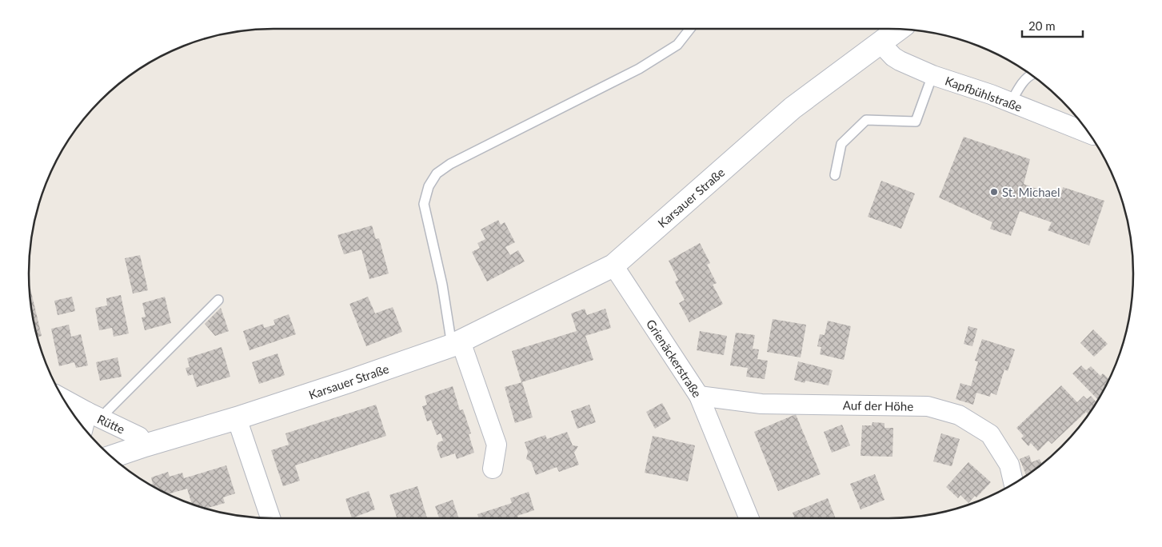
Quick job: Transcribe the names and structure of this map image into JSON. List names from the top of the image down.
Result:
{
  "streets": {
    "street": [
      "Kapfbühlstraße",
      "Karsauer Straße",
      "Grienäckerstraße",
      "Auf der Höhe",
      "Rütte"
    ]
  },
  "crossings": [
    ["Kapfbühlstraße", "Karsauer Straße"],
    ["Karsauer Straße", "Grienäckerstraße"],
    ["Karsauer Straße", "Rütte"],
    ["Grienäckerstraße", "Auf der Höhe"]
  ],
  "places": ["St. Michael"],
  "scale_bar": "20 m"
}
